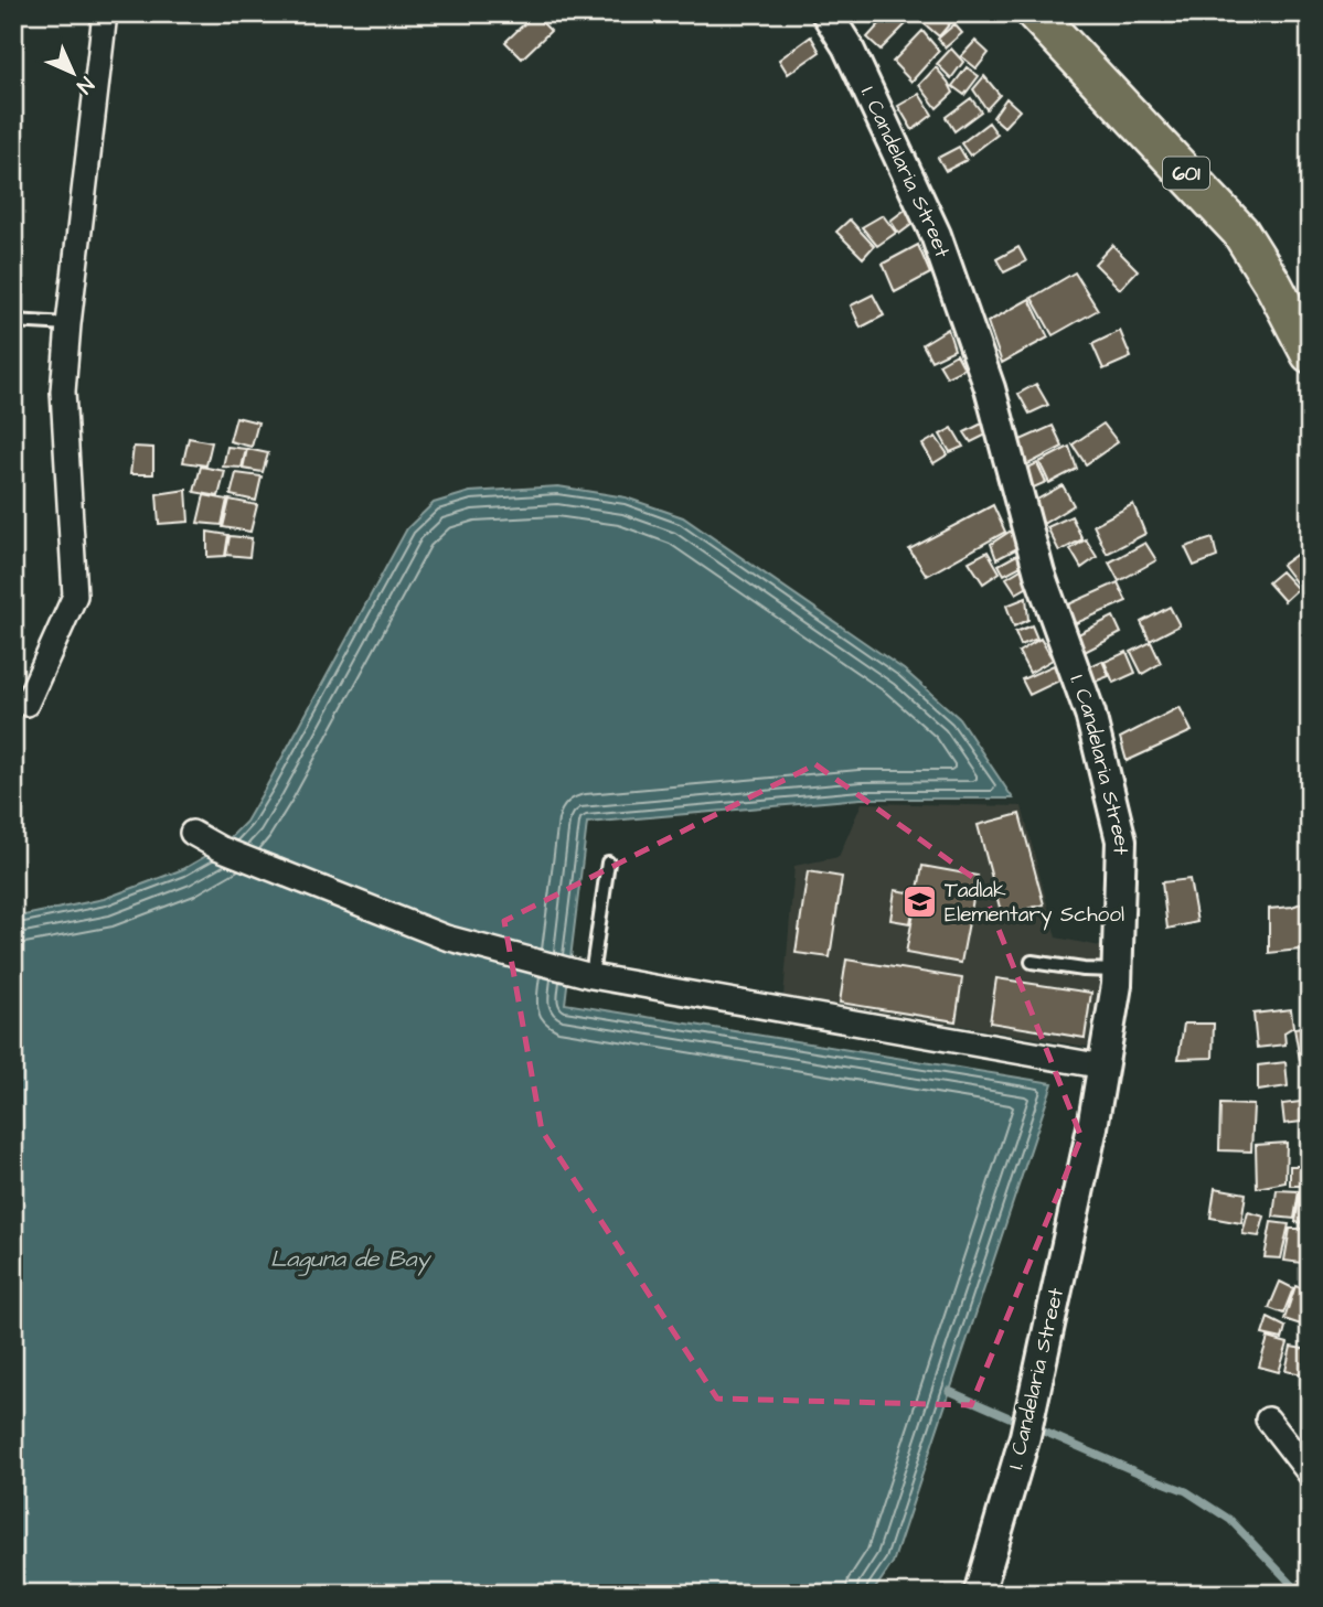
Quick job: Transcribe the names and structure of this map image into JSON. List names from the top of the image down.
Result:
{
  "streets": {
    "main road": ["601"],
    "street": ["I. Candelaria Street"]
  },
  "water": ["Laguna de Bay"],
  "places": {
    "school or university": ["Tadlak Elementary School"]
  },
  "north": "bottom right"
}
